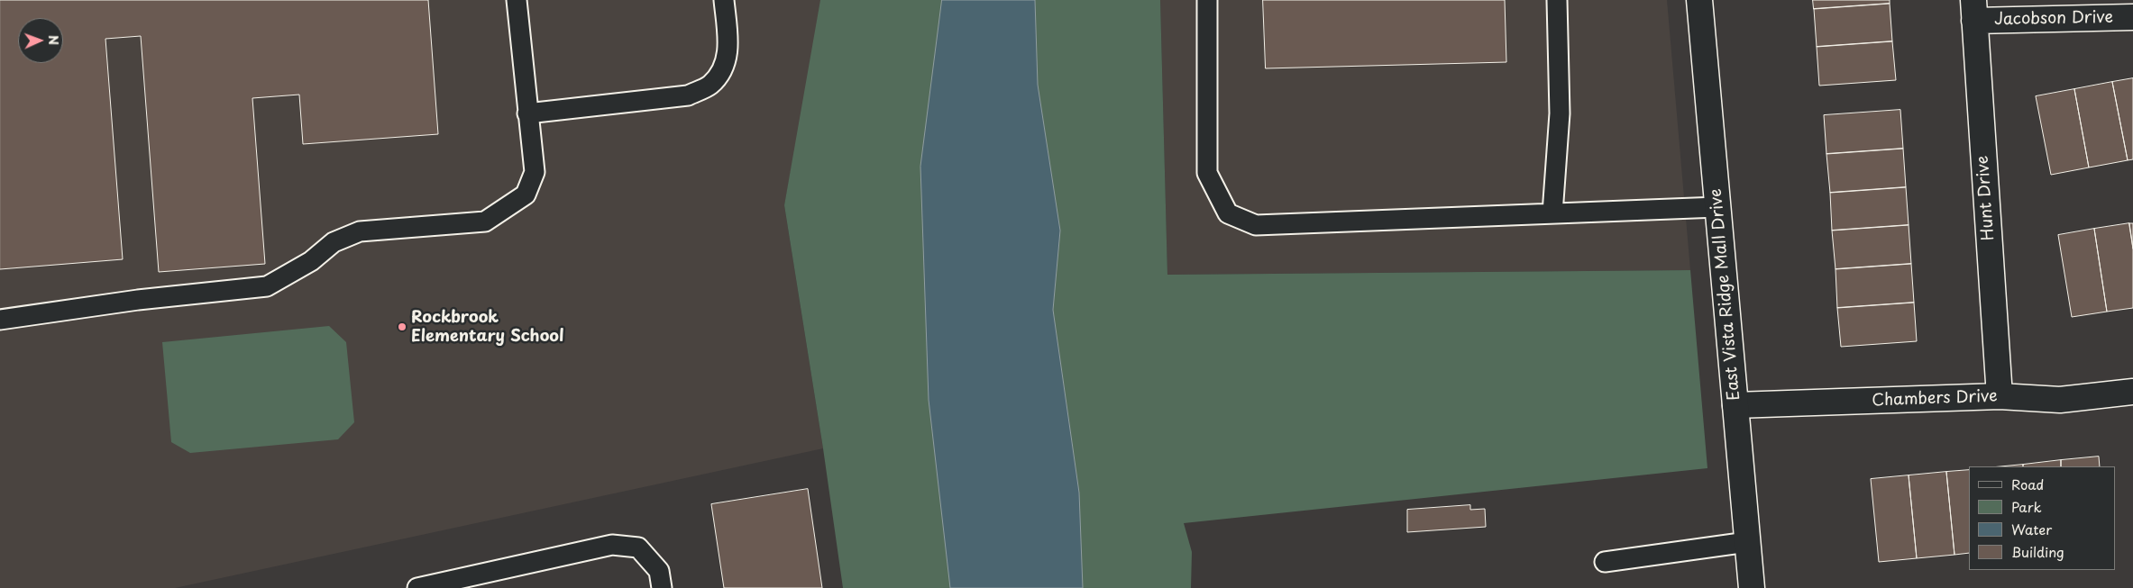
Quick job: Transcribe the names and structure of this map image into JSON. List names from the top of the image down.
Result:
{
  "streets": {
    "street": [
      "Jacobson Drive",
      "Hunt Drive",
      "East Vista Ridge Mall Drive",
      "Chambers Drive"
    ]
  },
  "crossings": [
    ["Jacobson Drive", "Hunt Drive"],
    ["Hunt Drive", "Chambers Drive"],
    ["East Vista Ridge Mall Drive", "Chambers Drive"]
  ],
  "places": ["Rockbrook Elementary School"],
  "legend": [
    "Road",
    "Park",
    "Water",
    "Building"
  ],
  "north": "right"
}
